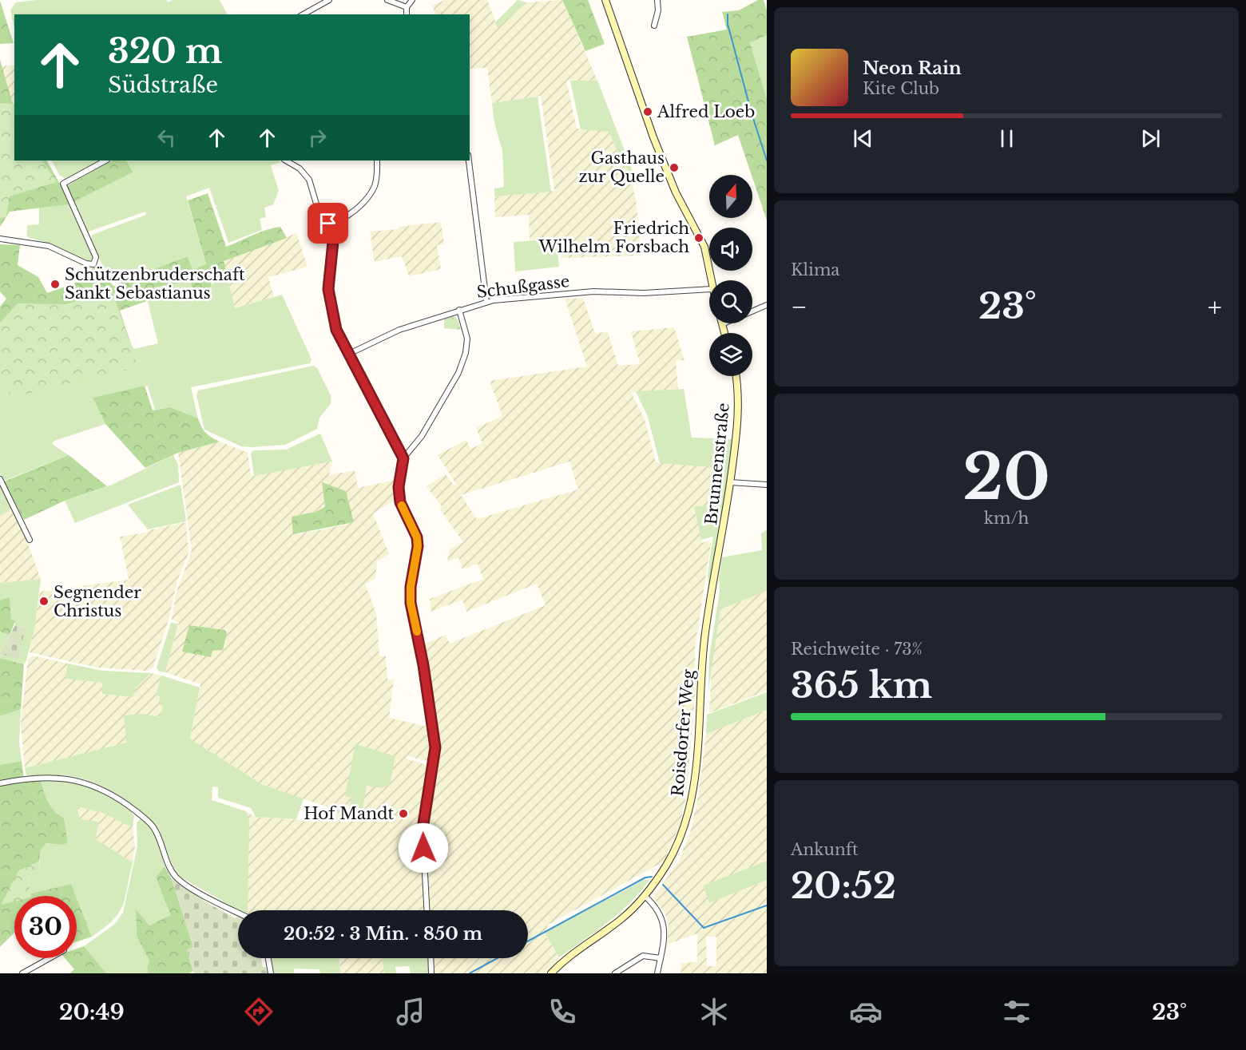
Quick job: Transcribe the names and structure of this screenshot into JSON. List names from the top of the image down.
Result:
{
  "streets": {
    "street": ["Schußgasse", "Brunnenstraße", "Roisdorfer Weg"]
  },
  "crossings": [
    ["Brunnenstraße", "Roisdorfer Weg"]
  ],
  "places": [
    "Alfred Loeb",
    "Gasthaus zur Quelle",
    "Friedrich Wilhelm Forsbach",
    "Schützenbruderschaft Sankt Sebastianus",
    "Segnender Christus",
    "Hof Mandt"
  ],
  "north": "top",
  "page": {
    "turn": ["320 m", "Südstraße"],
    "song": ["Neon Rain", "Kite Club"],
    "tile": [
      "Klima",
      ["20", "km/h"],
      ["Reichweite · 73%", "365 km"],
      ["Ankunft", "20:52"]
    ],
    "heat": ["−", "23°", "+"],
    "limit": "30",
    "trip": "20:52 · 3 Min. · 850 m",
    "tabs": ["20:49", "23°"]
  }
}
